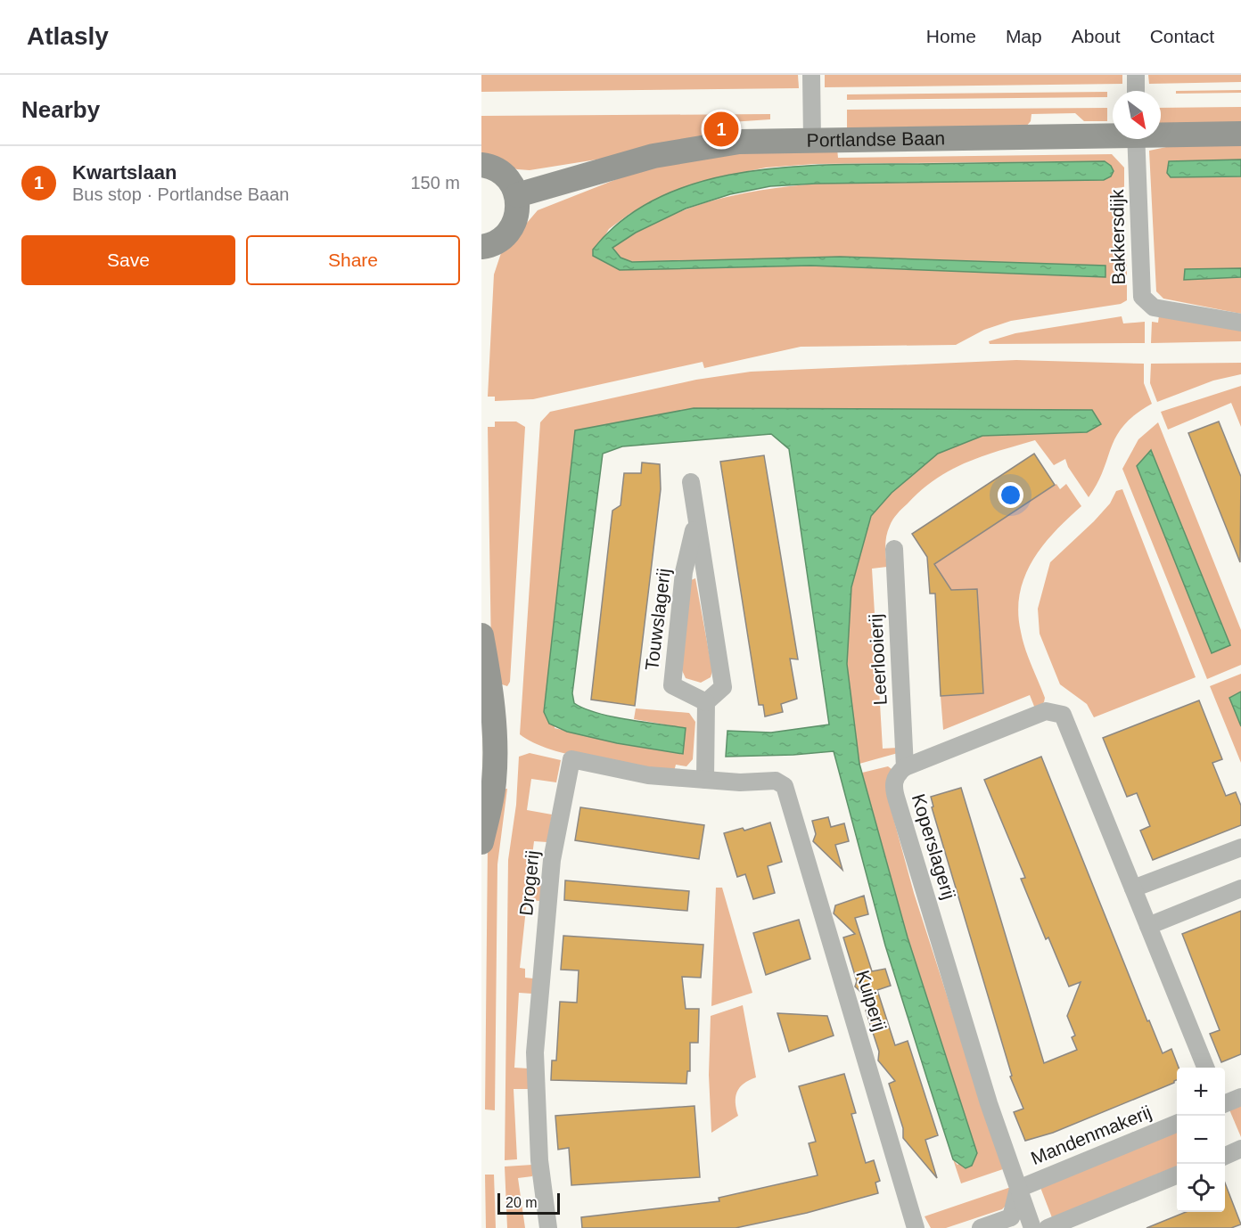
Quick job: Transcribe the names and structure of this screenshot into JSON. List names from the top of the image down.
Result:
{
  "streets": {
    "street": [
      "Portlandse Baan",
      "Bakkersdijk",
      "Touwslagerij",
      "Leerlooierij",
      "Koperslagerij",
      "Drogerij",
      "Kuiperij",
      "Mandenmakerij"
    ]
  },
  "crossings": [
    ["Leerlooierij", "Koperslagerij"],
    ["Koperslagerij", "Mandenmakerij"],
    ["Drogerij", "Kuiperij"]
  ],
  "scale_bar": "20 m",
  "north": "bottom right",
  "page": {
    "header": "Atlasly",
    "nav": [
      "Home",
      "Map",
      "About",
      "Contact"
    ],
    "heading": "Nearby",
    "pins": "1",
    "list": [
      {
        "mark": "1",
        "name": "Kwartslaan",
        "note": "Bus stop · Portlandse Baan",
        "value": "150 m"
      }
    ],
    "buttons": ["Save", "Share"],
    "map_buttons": ["+", "−"],
    "scale": "20 m"
  }
}
